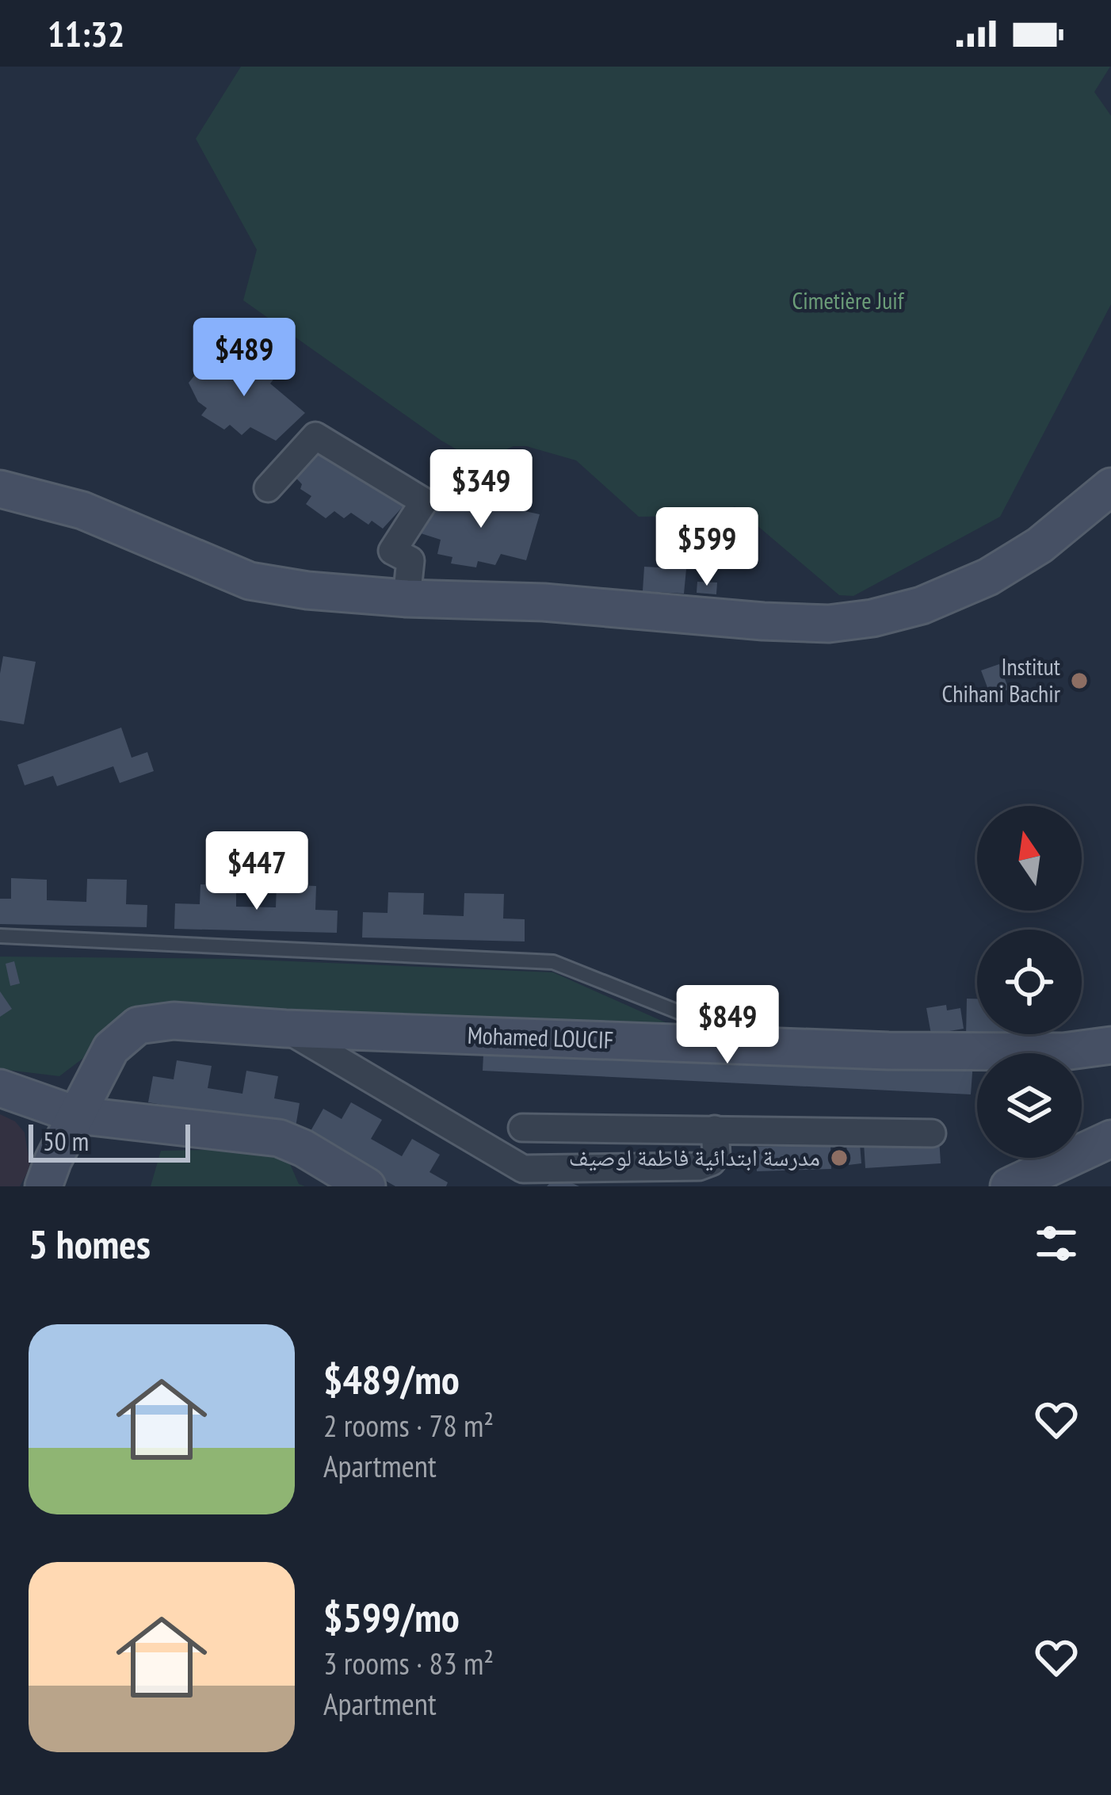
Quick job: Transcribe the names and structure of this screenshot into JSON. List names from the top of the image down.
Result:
{
  "streets": {
    "main road": ["Mohamed LOUCIF"]
  },
  "parks": ["Cimetière Juif"],
  "places": ["Institut Chihani Bachir", "مدرسة ابتدائية فاطمة لوصيف"],
  "scale_bar": "50 m",
  "north": "top",
  "page": {
    "status": "11:32",
    "price": [
      "$489",
      "$349",
      "$599",
      "$447",
      "$849"
    ],
    "scale": "50 m",
    "heading": "5 homes",
    "list": [
      {
        "name": "$489/mo",
        "note": "2 rooms · 78 m² · Apartment"
      },
      {
        "name": "$599/mo",
        "note": "3 rooms · 83 m² · Apartment"
      }
    ]
  }
}
